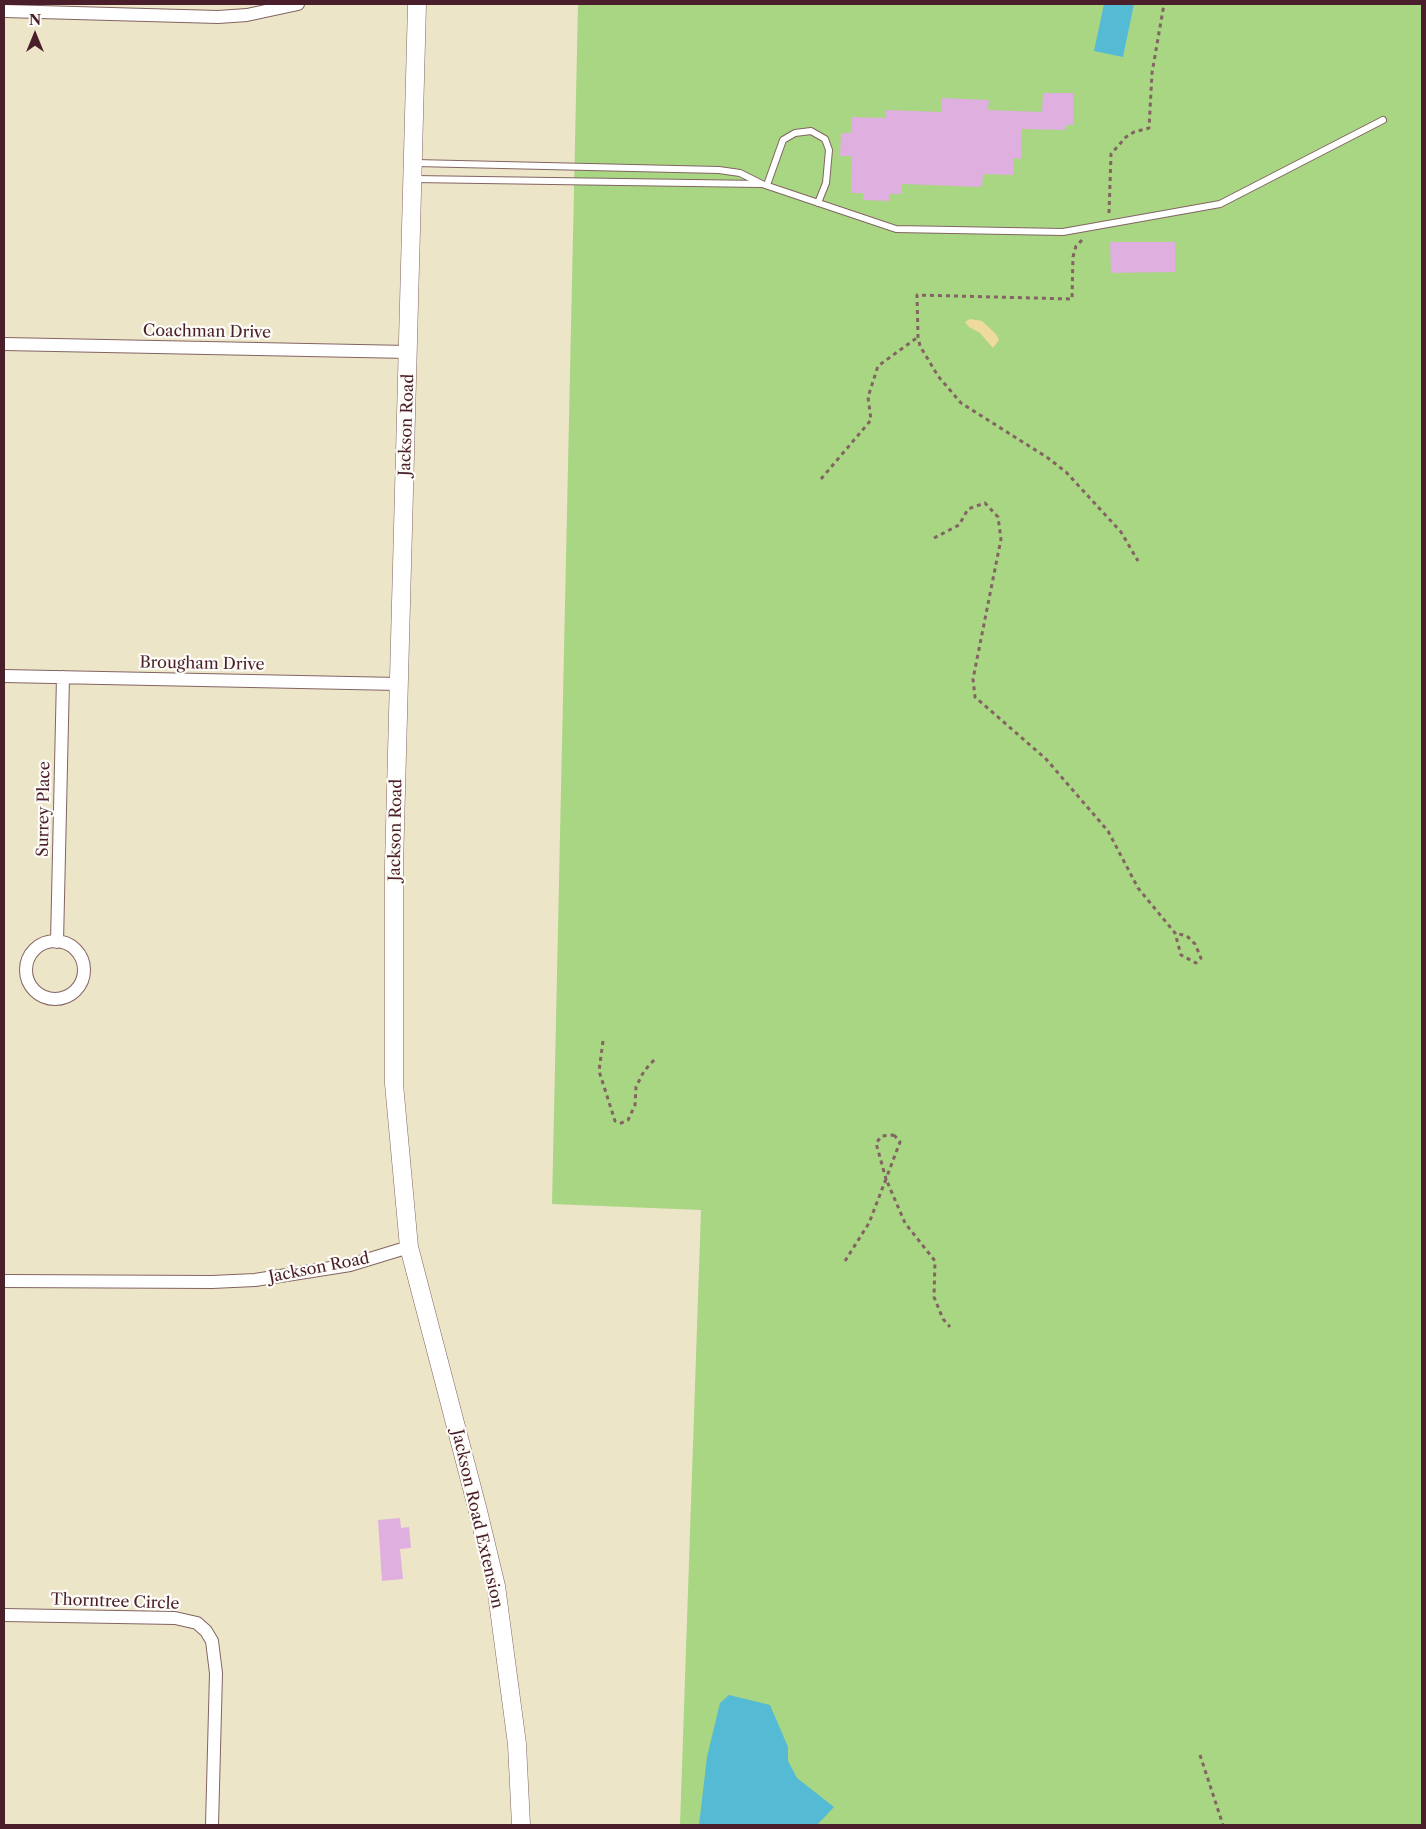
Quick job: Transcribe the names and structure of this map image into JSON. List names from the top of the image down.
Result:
{
  "streets": {
    "street": [
      "Coachman Drive",
      "Jackson Road",
      "Brougham Drive",
      "Surrey Place",
      "Jackson Road Extension",
      "Thorntree Circle"
    ]
  },
  "crossings": [
    ["Coachman Drive", "Jackson Road"],
    ["Jackson Road", "Brougham Drive"],
    ["Jackson Road", "Jackson Road Extension"],
    ["Brougham Drive", "Surrey Place"]
  ],
  "north": "top"
}
